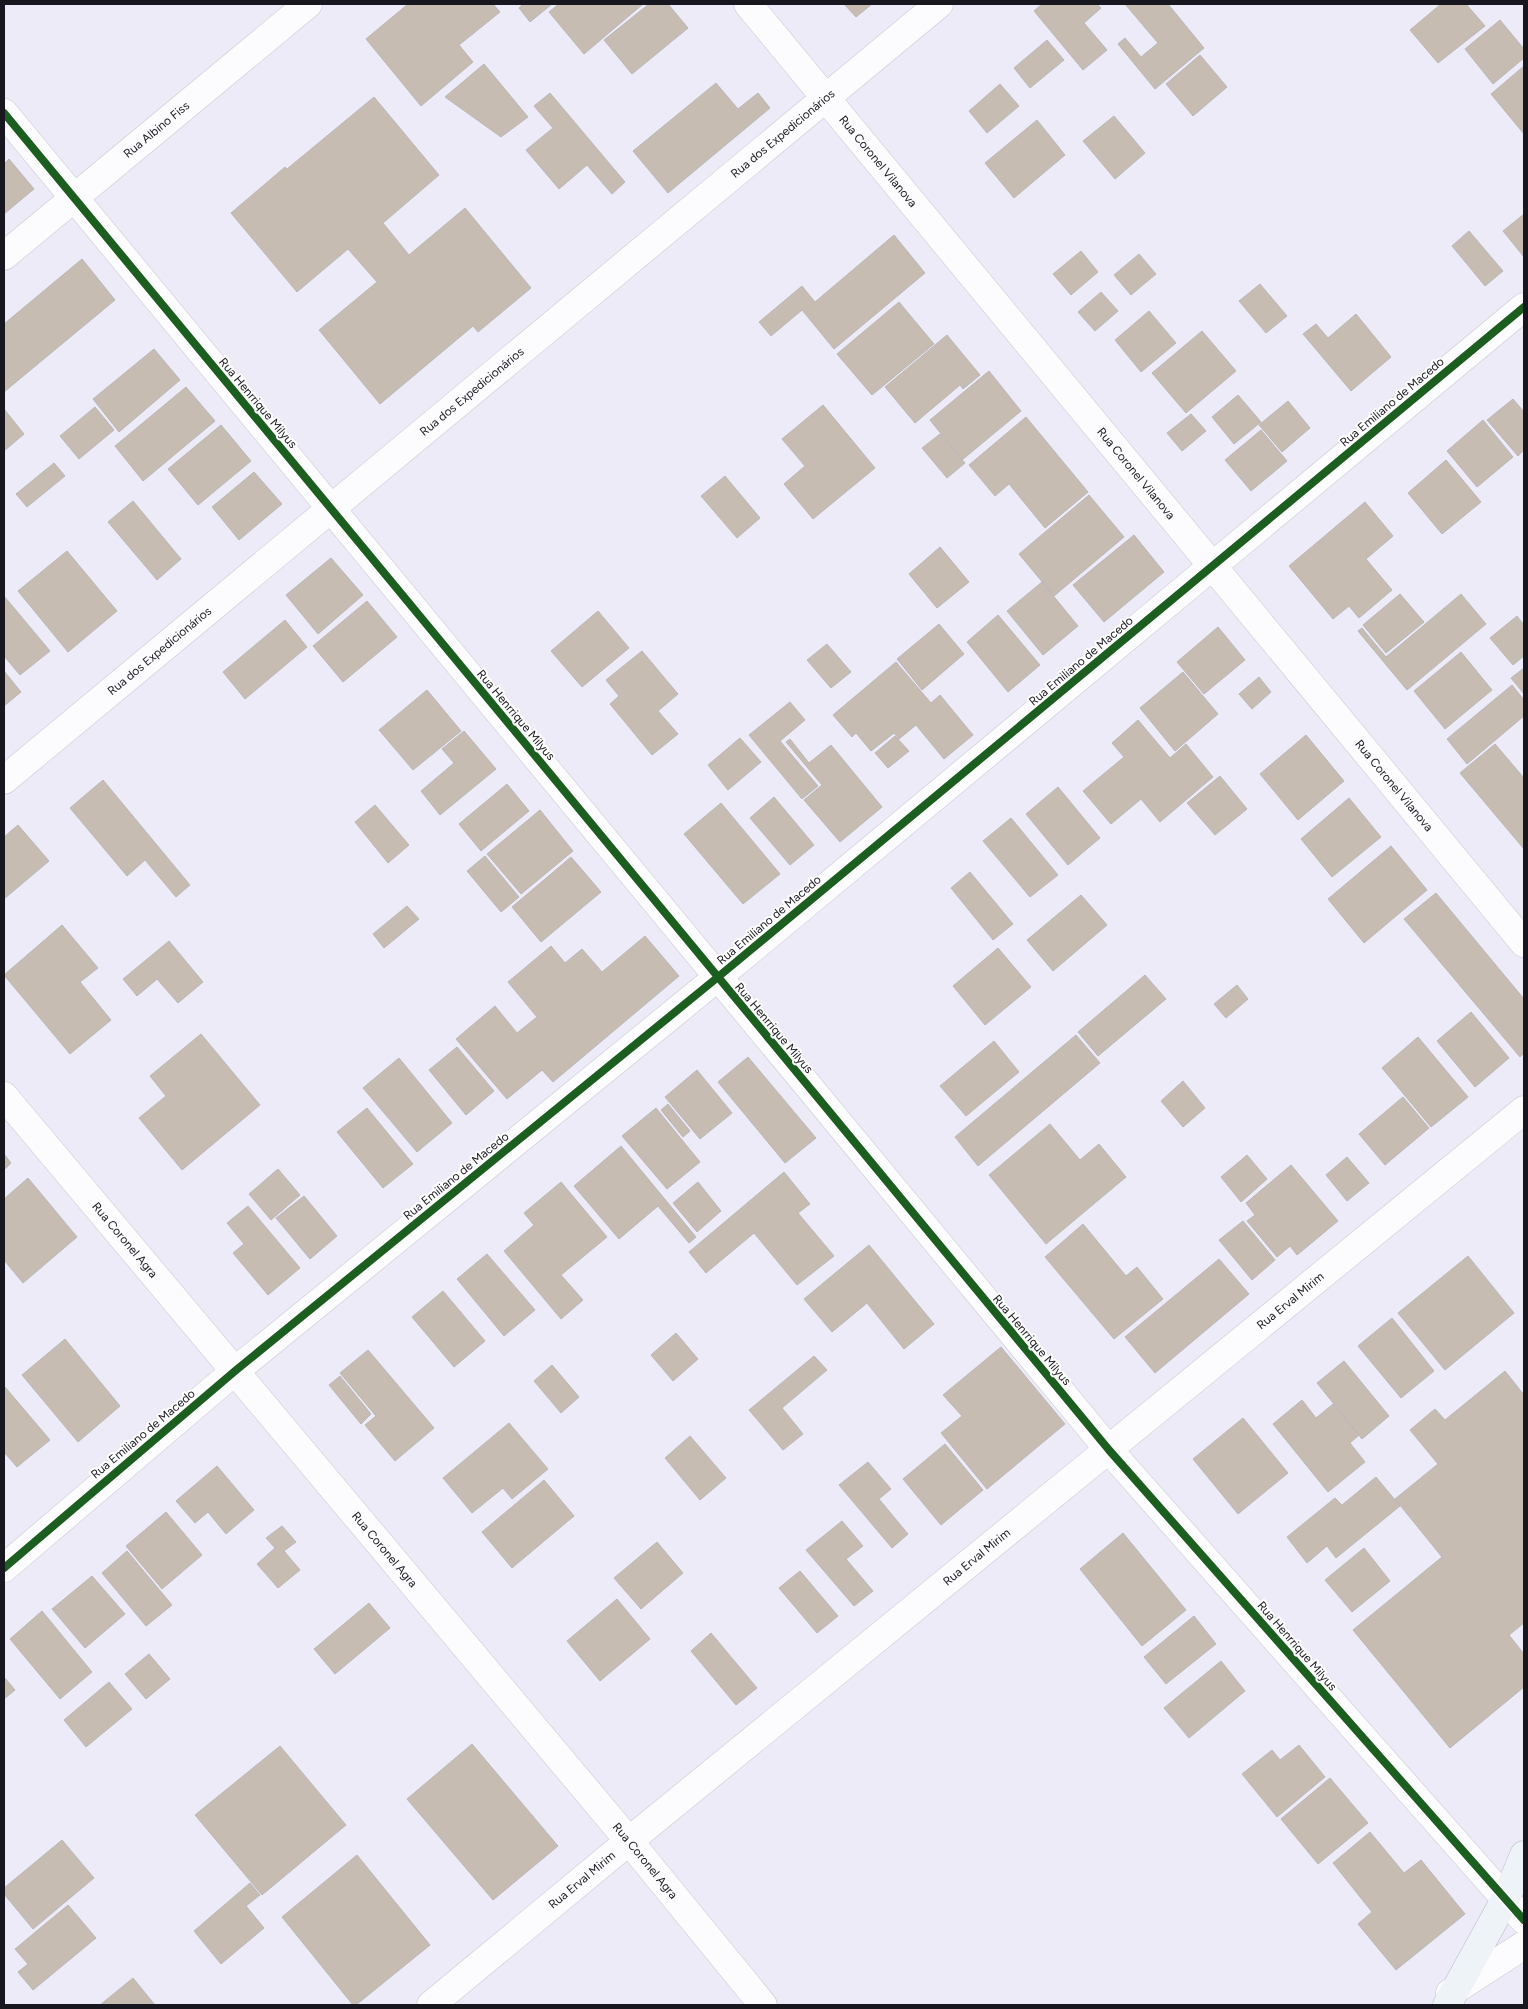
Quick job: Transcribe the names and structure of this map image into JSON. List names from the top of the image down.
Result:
{
  "streets": {
    "street": [
      "Rua Albino Fiss",
      "Rua dos Expedicionários",
      "Rua Coronel Vilanova",
      "Rua Emiliano de Macedo",
      "Rua Henrrique Milyus",
      "Rua Coronel Agra",
      "Rua Erval Mirim"
    ]
  },
  "crossings": [
    ["Rua Albino Fiss", "Rua Henrrique Milyus"],
    ["Rua dos Expedicionários", "Rua Coronel Vilanova"],
    ["Rua dos Expedicionários", "Rua Henrrique Milyus"],
    ["Rua Coronel Vilanova", "Rua Emiliano de Macedo"],
    ["Rua Emiliano de Macedo", "Rua Henrrique Milyus"],
    ["Rua Emiliano de Macedo", "Rua Coronel Agra"],
    ["Rua Henrrique Milyus", "Rua Erval Mirim"],
    ["Rua Coronel Agra", "Rua Erval Mirim"]
  ]
}
